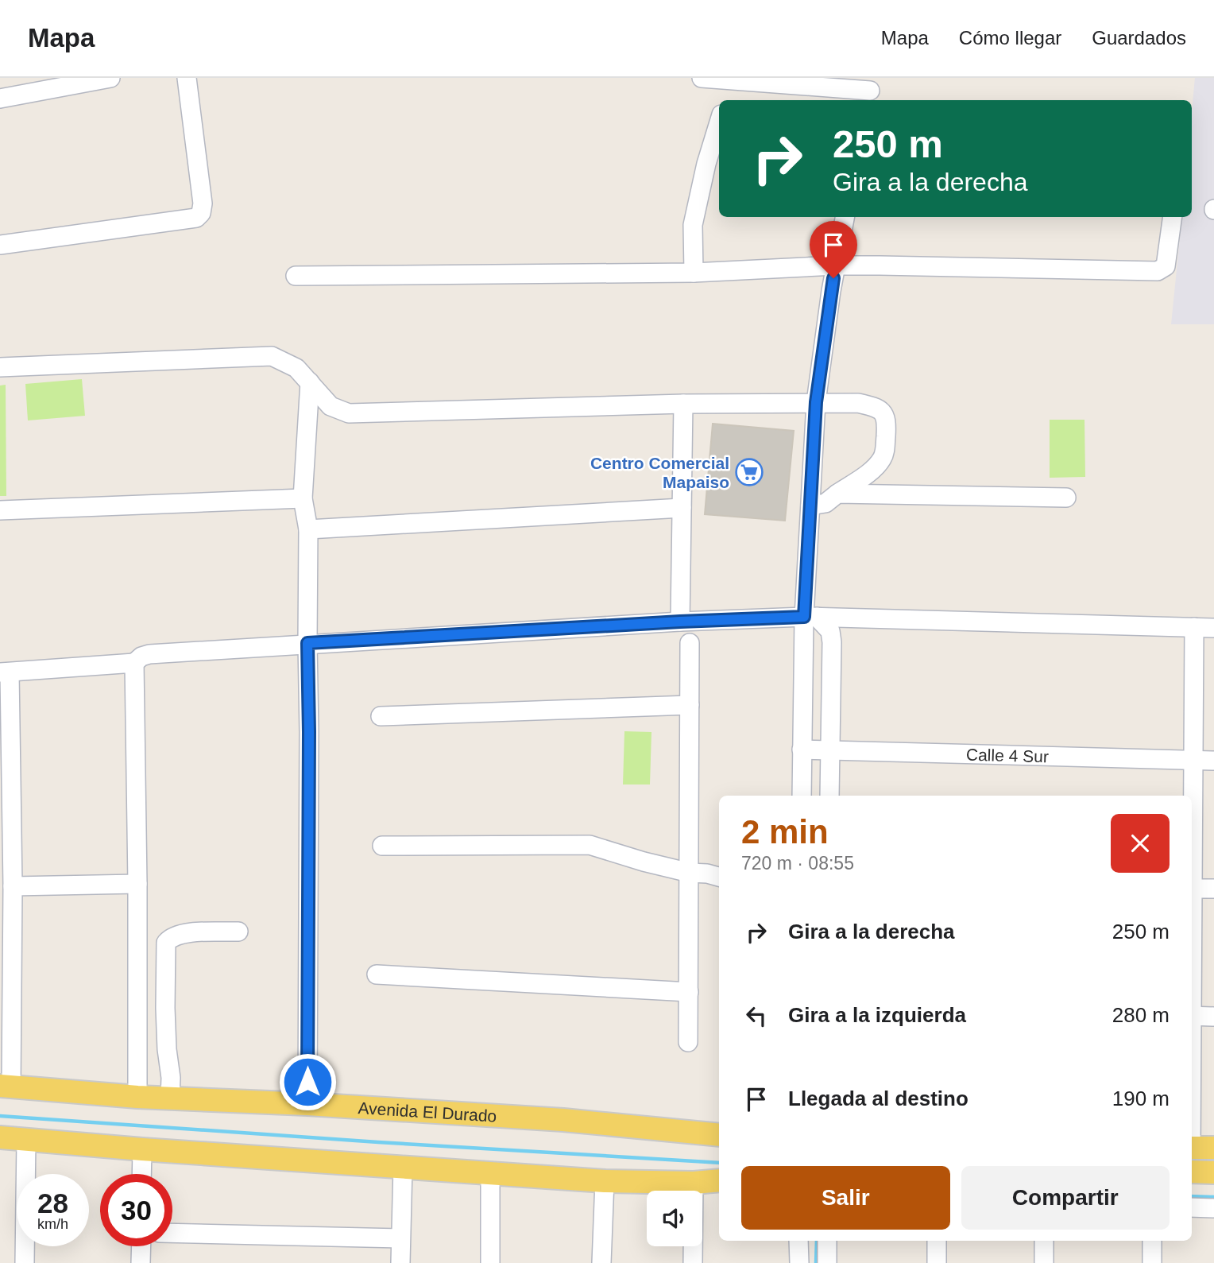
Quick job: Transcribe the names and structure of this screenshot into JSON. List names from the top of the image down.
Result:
{
  "streets": {
    "main road": ["Avenida El Durado"],
    "street": ["Calle 4 Sur"]
  },
  "places": {
    "supermarket": ["Centro Comercial Mapaiso"]
  },
  "page": {
    "header": "Mapa",
    "nav": ["Mapa", "Cómo llegar", "Guardados"],
    "turn": ["250 m", "Gira a la derecha"],
    "heading": ["2 min", "720 m · 08:55"],
    "list": [
      {
        "name": "Gira a la derecha",
        "value": "250 m"
      },
      {
        "name": "Gira a la izquierda",
        "value": "280 m"
      },
      {
        "name": "Llegada al destino",
        "value": "190 m"
      }
    ],
    "buttons": ["Salir", "Compartir"],
    "speed": "28 km/h",
    "limit": "30"
  }
}
